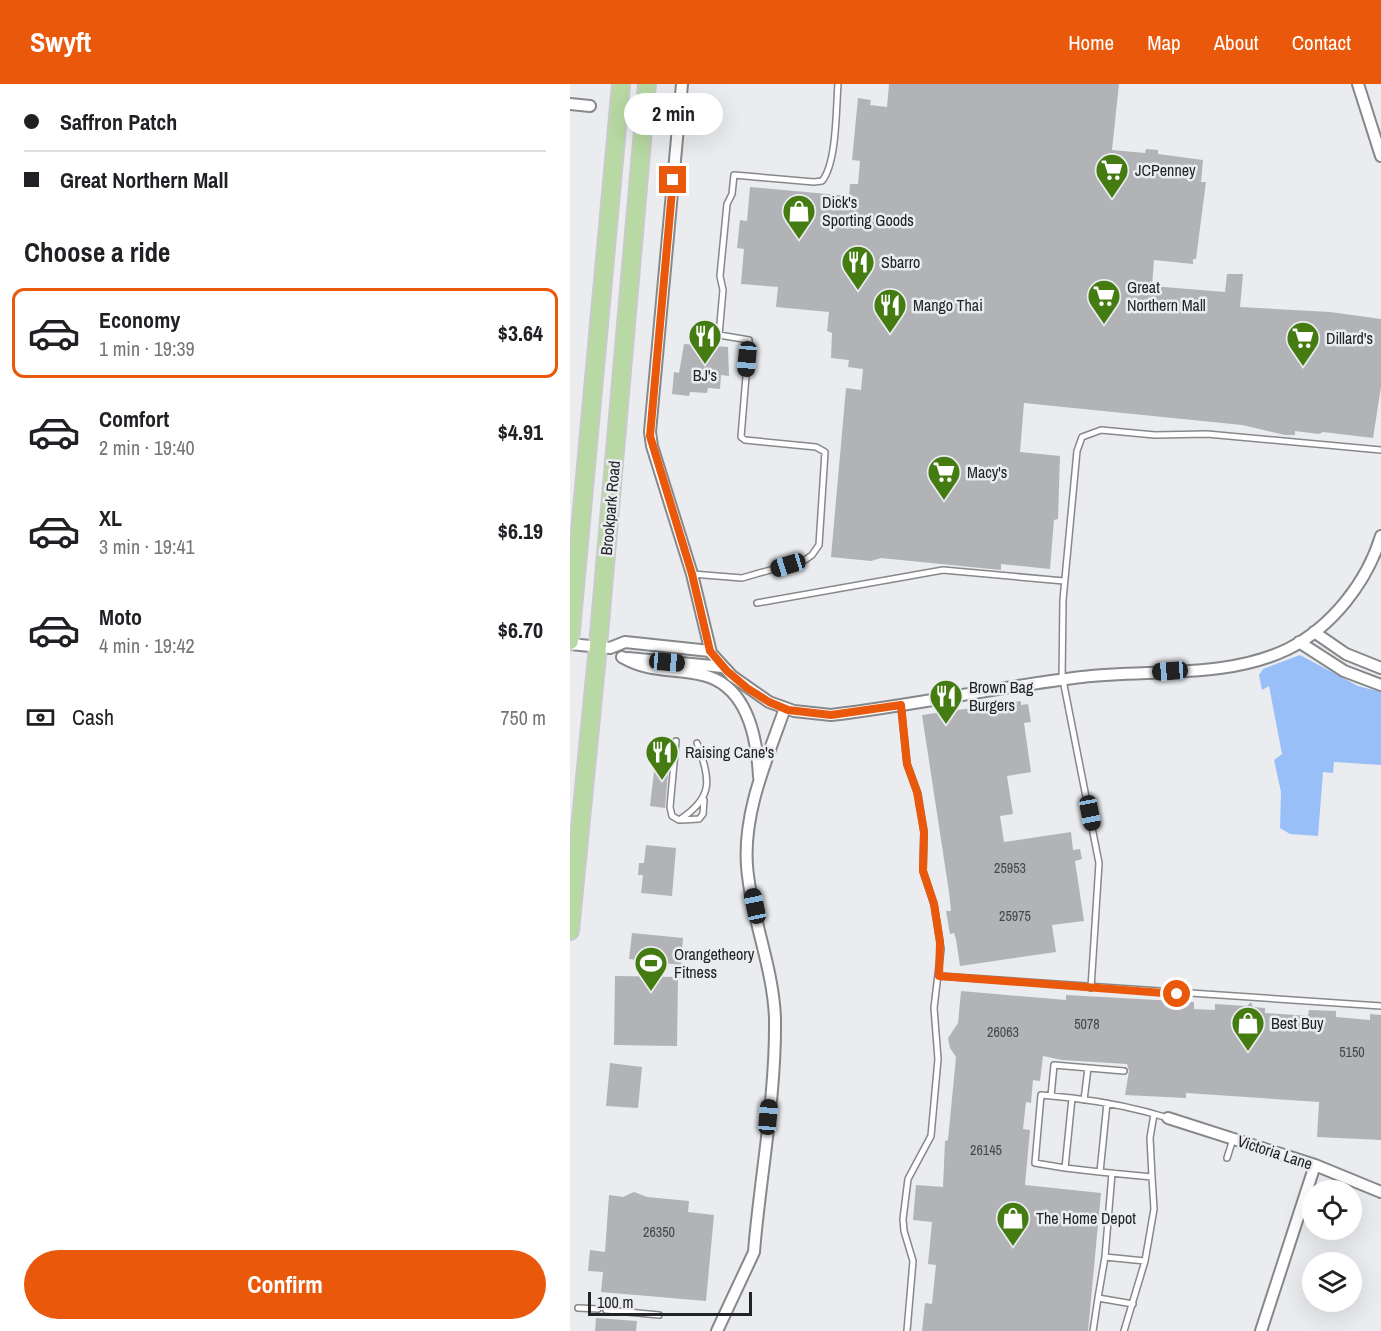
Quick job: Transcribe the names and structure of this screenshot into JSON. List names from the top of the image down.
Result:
{
  "streets": {
    "main road": ["Brookpark Road"],
    "street": ["Victoria Lane"]
  },
  "places": {
    "supermarket": [
      "JCPenney",
      "Great Northern Mall",
      "Dillard's",
      "Macy's"
    ],
    "shop": ["Dick's Sporting Goods", "Best Buy", "The Home Depot"],
    "restaurant": [
      "Sbarro",
      "Mango Thai",
      "BJ's",
      "Brown Bag Burgers",
      "Raising Cane's"
    ],
    "sports": ["Orangetheory Fitness"]
  },
  "house_numbers": [
    "25953",
    "25975",
    "5078",
    "26063",
    "5150",
    "26145",
    "26350"
  ],
  "scale_bar": "100 m",
  "page": {
    "header": "Swyft",
    "nav": [
      "Home",
      "Map",
      "About",
      "Contact"
    ],
    "banner": ["Saffron Patch", "Great Northern Mall"],
    "bubble": "2 min",
    "heading": "Choose a ride",
    "list": [
      {
        "name": "Economy",
        "note": "1 min · 19:39",
        "value": "$3.64"
      },
      {
        "name": "Comfort",
        "note": "2 min · 19:40",
        "value": "$4.91"
      },
      {
        "name": "XL",
        "note": "3 min · 19:41",
        "value": "$6.19"
      },
      {
        "name": "Moto",
        "note": "4 min · 19:42",
        "value": "$6.70"
      }
    ],
    "pay": ["Cash", "750 m"],
    "buttons": "Confirm",
    "scale": "100 m"
  }
}
